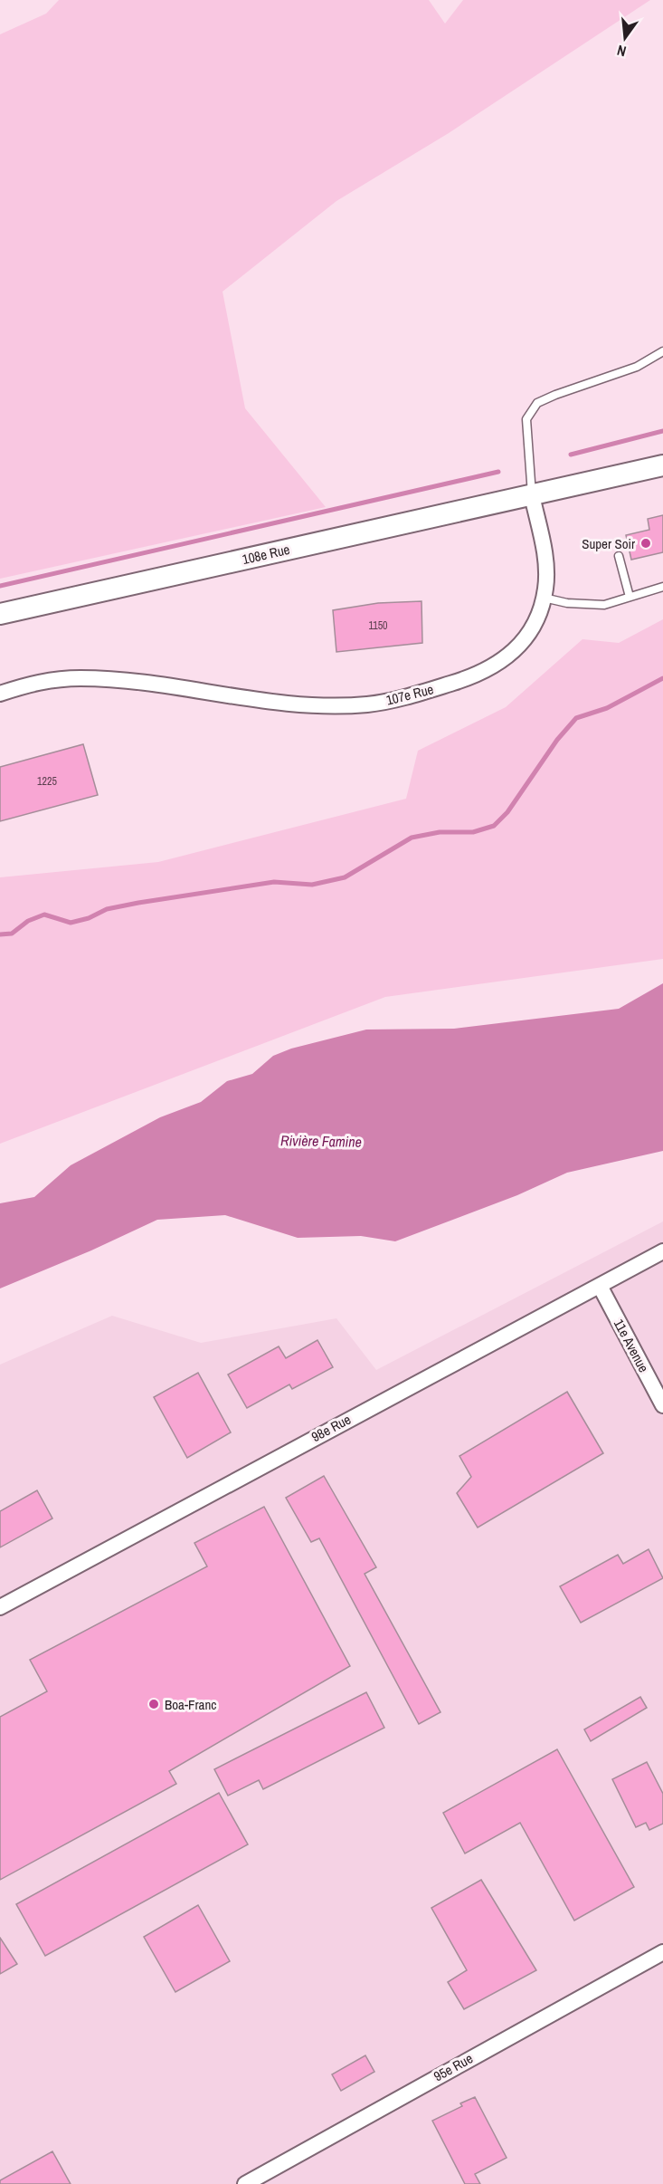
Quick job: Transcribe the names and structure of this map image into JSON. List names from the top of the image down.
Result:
{
  "streets": {
    "main road": ["108e Rue"],
    "street": [
      "107e Rue",
      "11e Avenue",
      "98e Rue",
      "95e Rue"
    ]
  },
  "crossings": [
    ["108e Rue", "107e Rue"],
    ["11e Avenue", "98e Rue"]
  ],
  "water": ["Rivière Famine"],
  "places": ["Super Soir", "Boa-Franc"],
  "house_numbers": ["1150", "1225"],
  "north": "bottom"
}
